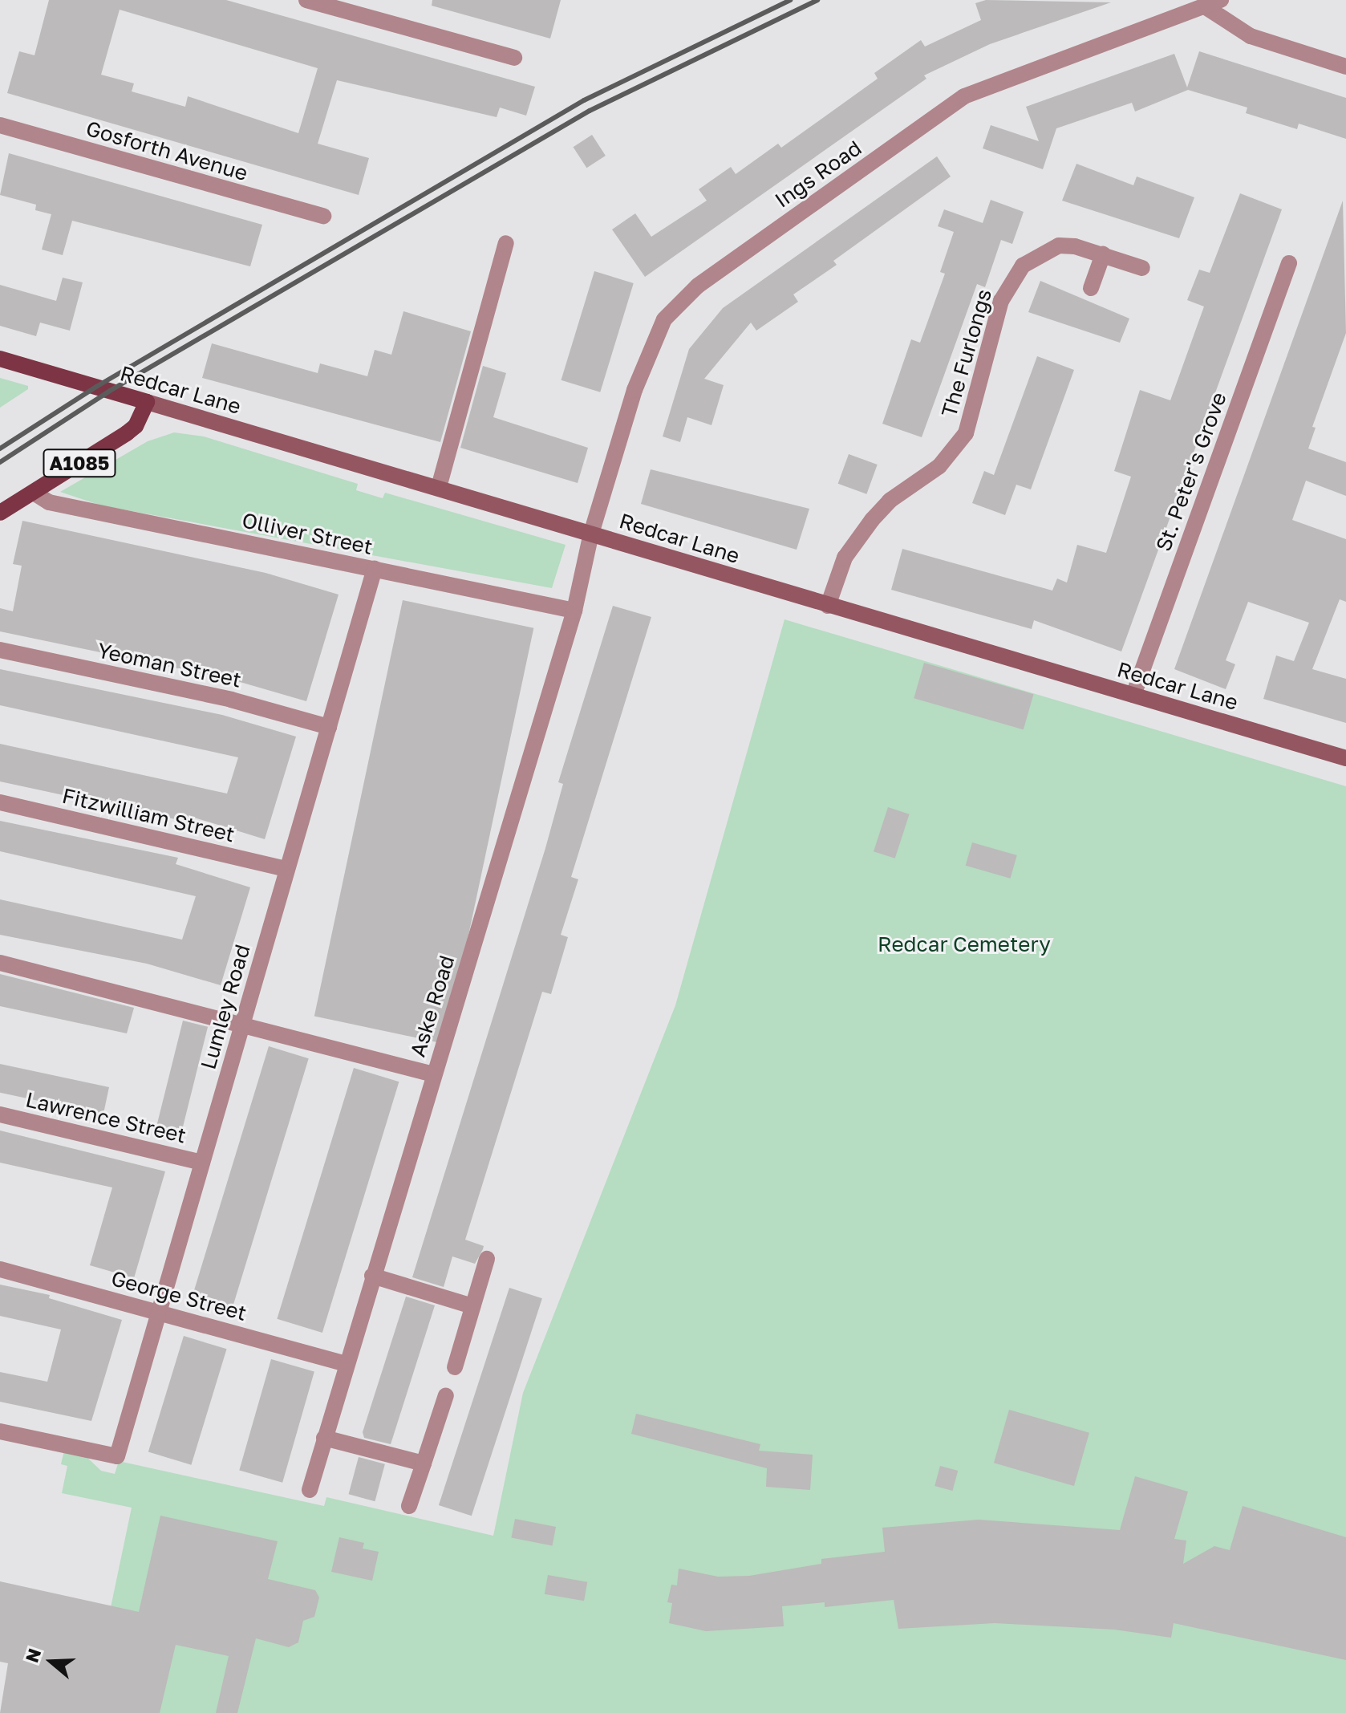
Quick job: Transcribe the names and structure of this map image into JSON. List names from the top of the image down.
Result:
{
  "streets": {
    "main road": ["Redcar Lane", "A1085"],
    "street": [
      "Gosforth Avenue",
      "Ings Road",
      "The Furlongs",
      "St. Peter's Grove",
      "Olliver Street",
      "Yeoman Street",
      "Fitzwilliam Street",
      "Aske Road",
      "Lumley Road",
      "Lawrence Street",
      "George Street"
    ]
  },
  "crossings": [
    ["Ings Road", "Redcar Lane"],
    ["Ings Road", "Aske Road"],
    ["The Furlongs", "Redcar Lane"],
    ["Redcar Lane", "A1085"],
    ["Redcar Lane", "St. Peter's Grove"],
    ["Redcar Lane", "Aske Road"],
    ["A1085", "Olliver Street"],
    ["Olliver Street", "Aske Road"],
    ["Olliver Street", "Lumley Road"],
    ["Yeoman Street", "Lumley Road"],
    ["Fitzwilliam Street", "Lumley Road"],
    ["Aske Road", "George Street"],
    ["Lumley Road", "Lawrence Street"],
    ["Lumley Road", "George Street"]
  ],
  "parks": ["Redcar Cemetery"],
  "north": "left"
}
